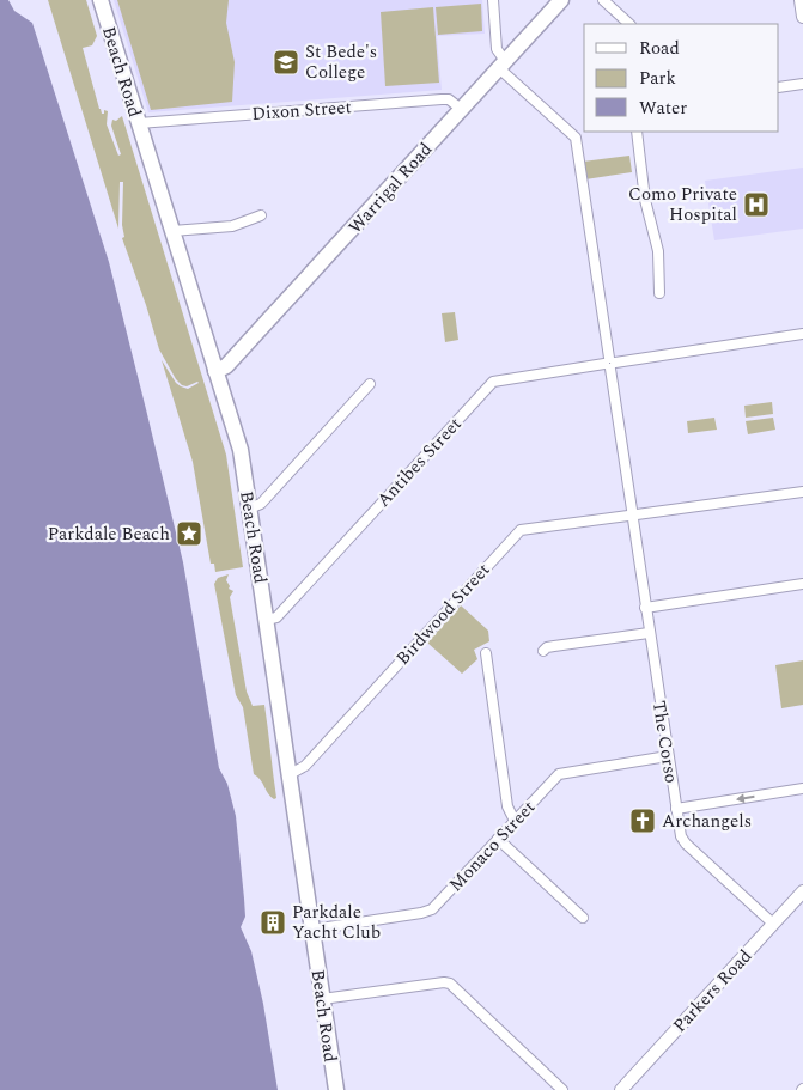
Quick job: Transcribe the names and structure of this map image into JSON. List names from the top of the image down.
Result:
{
  "streets": {
    "main road": ["Beach Road", "Warrigal Road"],
    "street": [
      "Dixon Street",
      "Antibes Street",
      "Birdwood Street",
      "The Corso",
      "Monaco Street",
      "Parkers Road"
    ]
  },
  "crossings": [
    ["Beach Road", "Dixon Street"],
    ["Beach Road", "Warrigal Road"],
    ["Beach Road", "Antibes Street"],
    ["Beach Road", "Birdwood Street"],
    ["Beach Road", "Monaco Street"],
    ["Dixon Street", "Warrigal Road"],
    ["Warrigal Road", "The Corso"],
    ["Antibes Street", "The Corso"],
    ["Birdwood Street", "The Corso"],
    ["The Corso", "Monaco Street"],
    ["The Corso", "Parkers Road"]
  ],
  "places": {
    "school or university": ["St Bede's College"],
    "hospital": ["Como Private Hospital"],
    "place": ["Parkdale Beach"],
    "church": ["Archangels"],
    "building": ["Parkdale Yacht Club"]
  },
  "legend": ["Road", "Park", "Water"]
}
